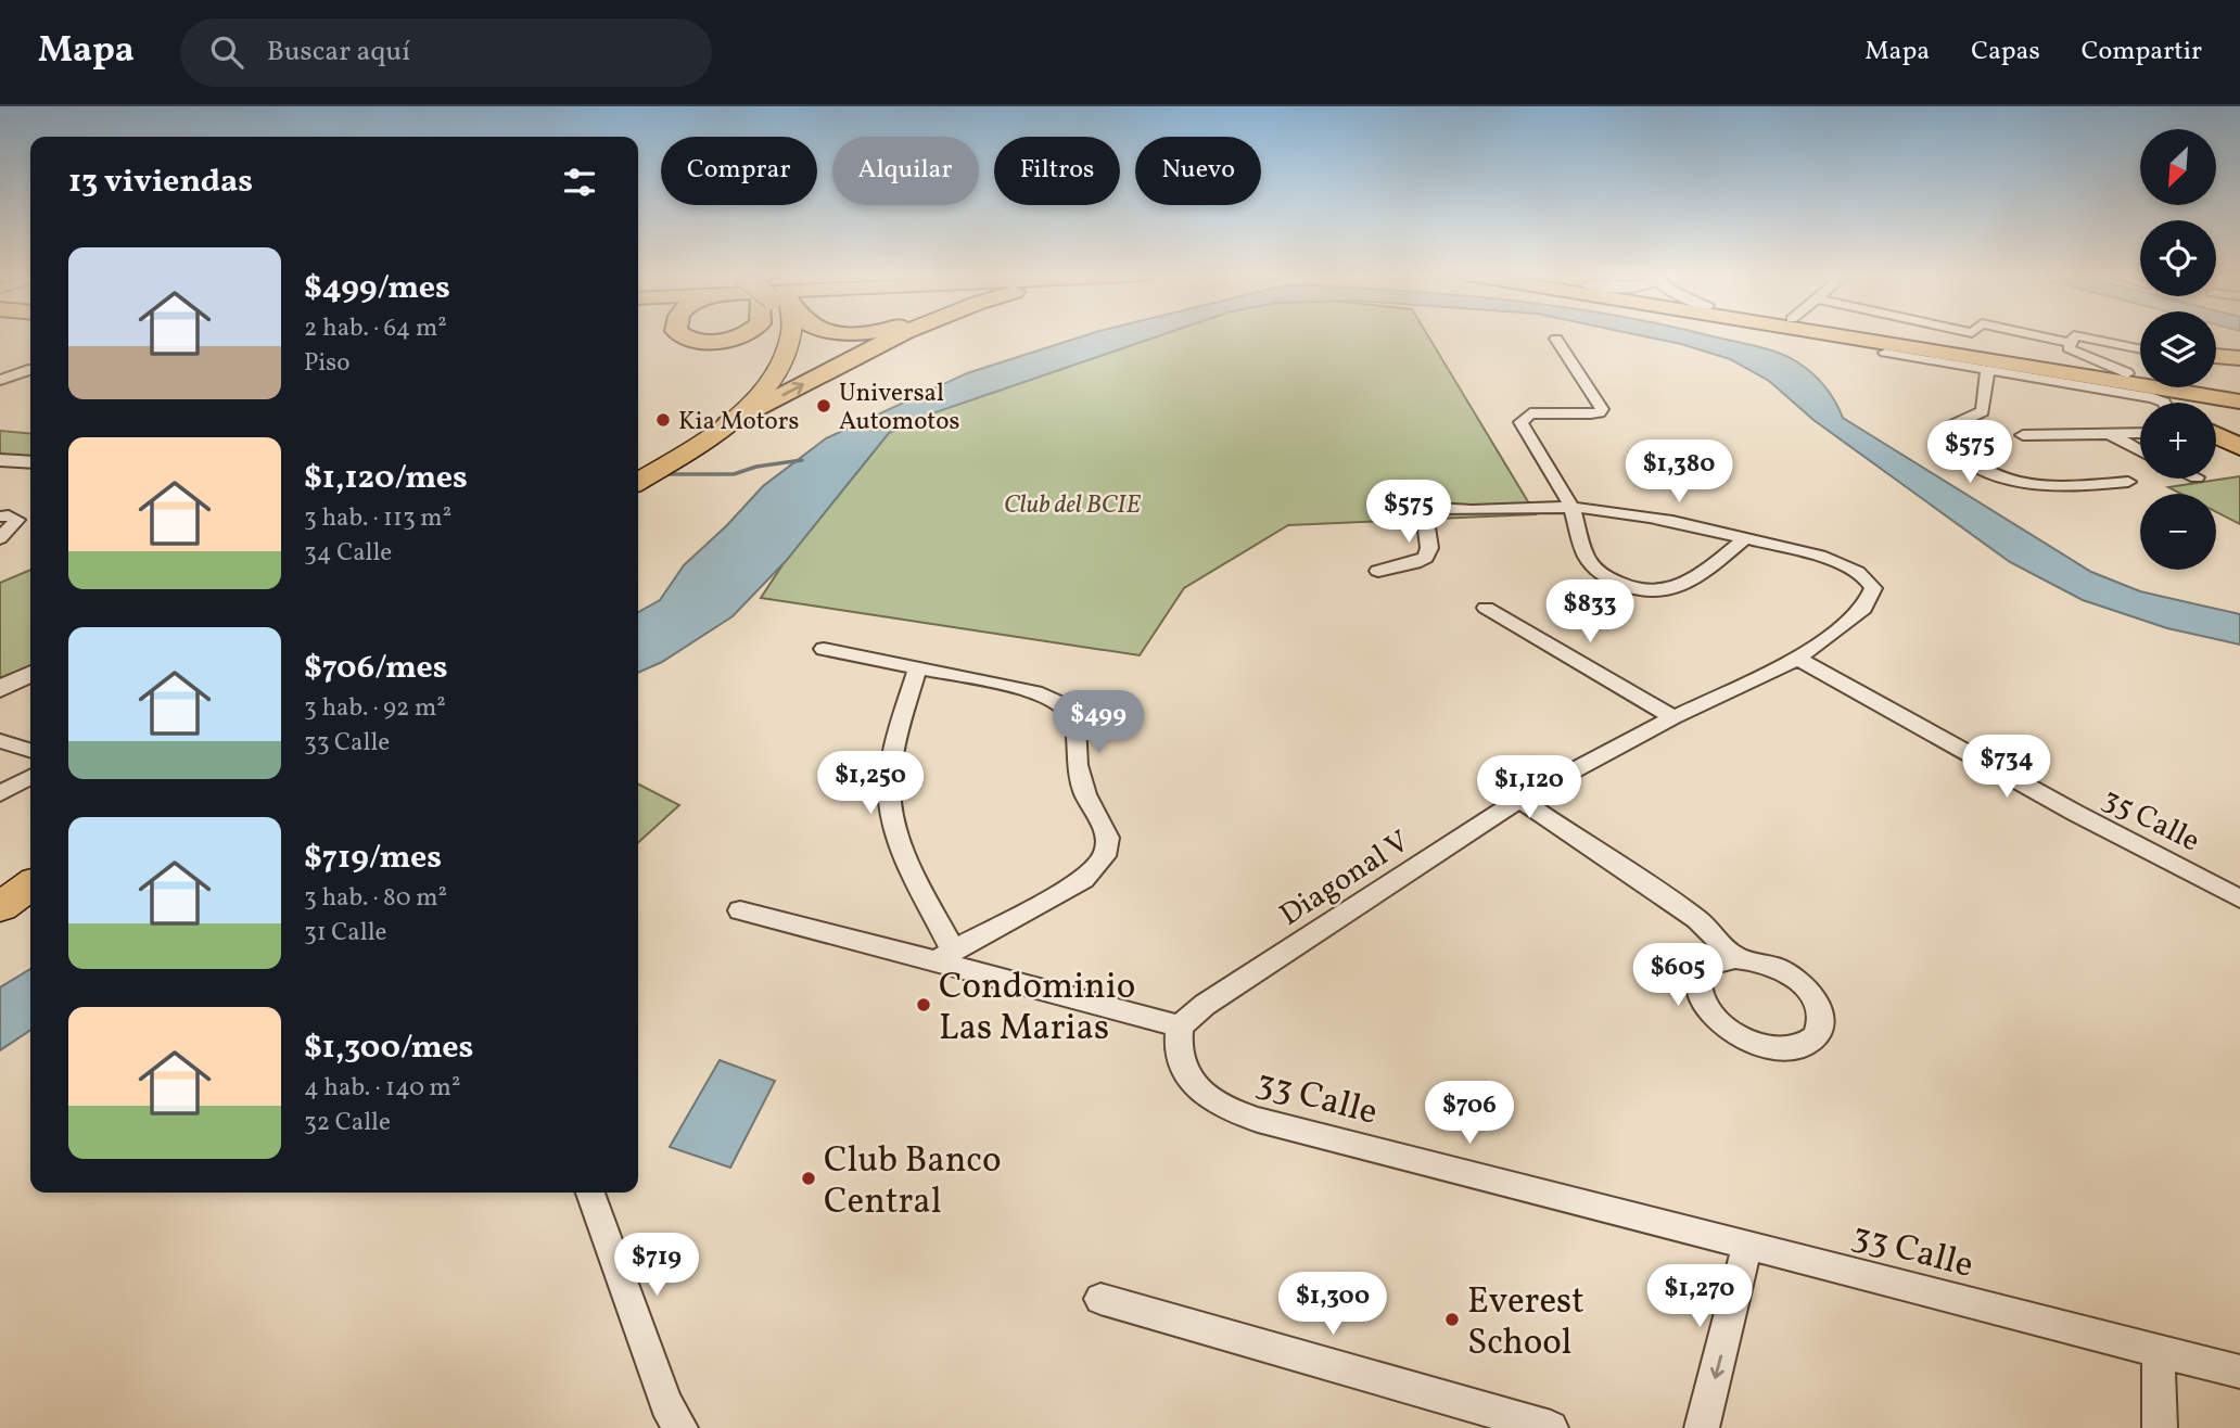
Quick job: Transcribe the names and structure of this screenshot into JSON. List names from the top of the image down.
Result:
{
  "streets": {
    "street": ["35 Calle", "Diagonal V", "33 Calle"]
  },
  "crossings": [
    ["35 Calle", "Diagonal V"],
    ["Diagonal V", "33 Calle"]
  ],
  "parks": ["Club del BCIE"],
  "places": [
    "Universal Automotos",
    "Kia Motors",
    "Condominio Las Marias",
    "Club Banco Central",
    "Everest School"
  ],
  "north": "bottom left",
  "page": {
    "header": "Mapa",
    "search": "Buscar aquí",
    "nav": ["Mapa", "Capas", "Compartir"],
    "map_buttons": ["+", "−"],
    "chip": [
      "Comprar",
      "Alquilar",
      "Filtros",
      "Nuevo"
    ],
    "heading": "13 viviendas",
    "list": [
      {
        "name": "$499/mes",
        "note": "2 hab. · 64 m² · Piso"
      },
      {
        "name": "$1,120/mes",
        "note": "3 hab. · 113 m² · 34 Calle"
      },
      {
        "name": "$706/mes",
        "note": "3 hab. · 92 m² · 33 Calle"
      },
      {
        "name": "$719/mes",
        "note": "3 hab. · 80 m² · 31 Calle"
      },
      {
        "name": "$1,300/mes",
        "note": "4 hab. · 140 m² · 32 Calle"
      }
    ],
    "price": [
      "$575",
      "$1,380",
      "$575",
      "$833",
      "$499",
      "$734",
      "$1,250",
      "$1,120",
      "$605",
      "$706",
      "$719",
      "$1,270",
      "$1,300"
    ]
  }
}
